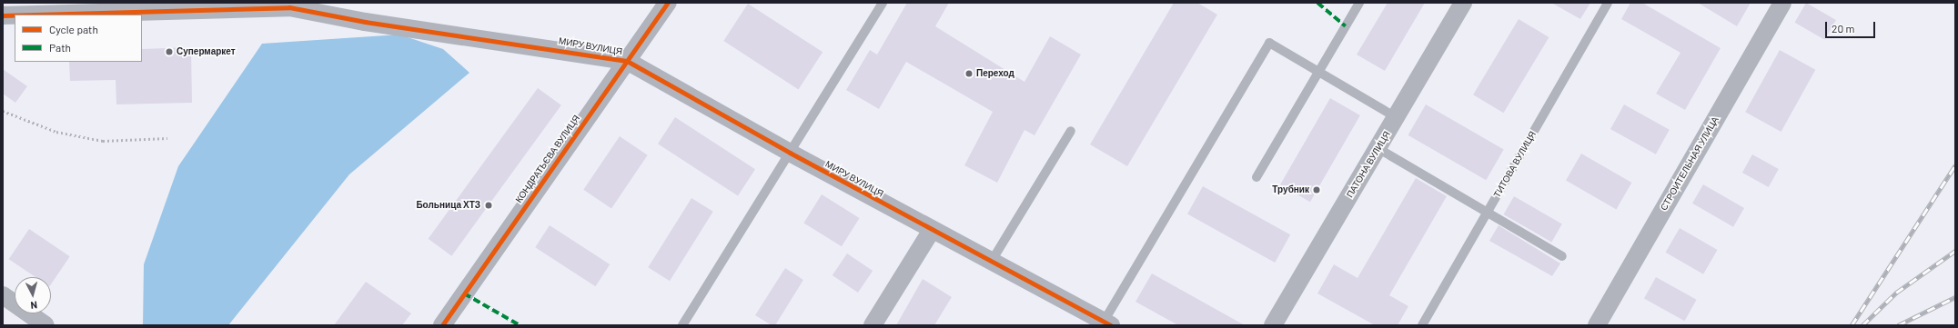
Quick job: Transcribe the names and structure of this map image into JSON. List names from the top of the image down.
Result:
{
  "streets": {
    "street": [
      "МИРУ ВУЛИЦЯ",
      "КОНДРАТЬЄВА ВУЛИЦЯ",
      "СТРОИТЕЛЬНАЯ УЛИЦА",
      "ПАТОНА ВУЛИЦЯ"
    ],
    "lane": ["ТИТОВА ВУЛИЦЯ"]
  },
  "crossings": [
    ["МИРУ ВУЛИЦЯ", "КОНДРАТЬЄВА ВУЛИЦЯ"]
  ],
  "places": [
    "Супермаркет",
    "Переход",
    "Трубник",
    "Больница ХТЗ"
  ],
  "legend": ["Cycle path", "Path"],
  "scale_bar": "20 m",
  "north": "bottom"
}
